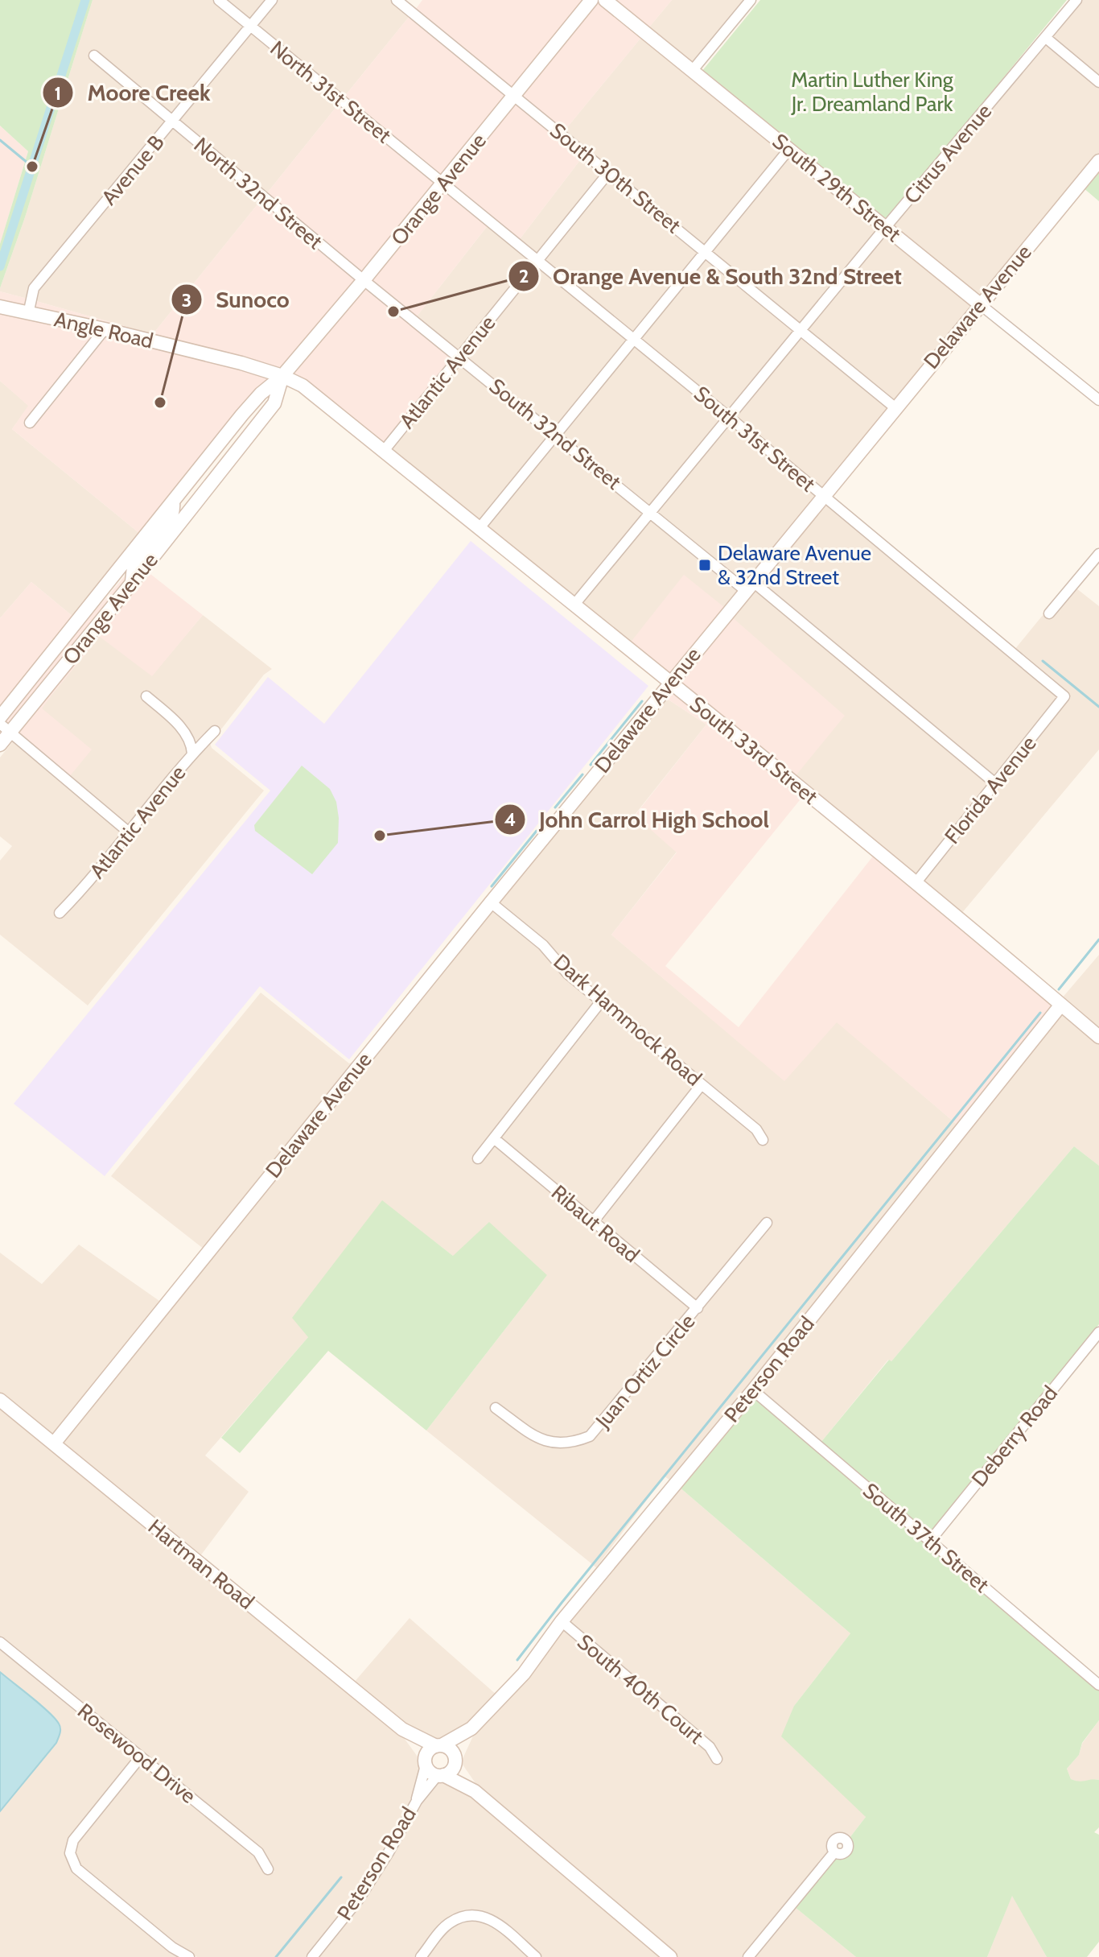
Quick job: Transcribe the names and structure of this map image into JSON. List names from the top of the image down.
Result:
{
  "streets": {
    "street": [
      "North 31st Street",
      "Citrus Avenue",
      "Avenue B",
      "South 30th Street",
      "South 29th Street",
      "Orange Avenue",
      "North 32nd Street",
      "Delaware Avenue",
      "Angle Road",
      "Atlantic Avenue",
      "South 32nd Street",
      "South 31st Street",
      "South 33rd Street",
      "Florida Avenue",
      "Dark Hammock Road",
      "Ribaut Road",
      "Peterson Road",
      "Juan Ortiz Circle",
      "Deberry Road",
      "South 37th Street",
      "Hartman Road",
      "South 40th Court",
      "Rosewood Drive"
    ]
  },
  "crossings": [
    ["North 31st Street", "Avenue B"],
    ["North 31st Street", "Orange Avenue"],
    ["North 31st Street", "South 31st Street"],
    ["Citrus Avenue", "South 30th Street"],
    ["Citrus Avenue", "South 29th Street"],
    ["Citrus Avenue", "South 32nd Street"],
    ["Citrus Avenue", "South 31st Street"],
    ["Citrus Avenue", "South 33rd Street"],
    ["Avenue B", "North 32nd Street"],
    ["Avenue B", "Angle Road"],
    ["South 30th Street", "Orange Avenue"],
    ["South 30th Street", "Delaware Avenue"],
    ["South 30th Street", "Atlantic Avenue"],
    ["South 29th Street", "Delaware Avenue"],
    ["Orange Avenue", "North 32nd Street"],
    ["Orange Avenue", "Angle Road"],
    ["Orange Avenue", "South 32nd Street"],
    ["Orange Avenue", "South 31st Street"],
    ["Orange Avenue", "South 33rd Street"],
    ["North 32nd Street", "South 32nd Street"],
    ["Delaware Avenue", "South 32nd Street"],
    ["Delaware Avenue", "South 31st Street"],
    ["Delaware Avenue", "South 33rd Street"],
    ["Delaware Avenue", "Dark Hammock Road"],
    ["Delaware Avenue", "Hartman Road"],
    ["Angle Road", "South 33rd Street"],
    ["Atlantic Avenue", "South 32nd Street"],
    ["Atlantic Avenue", "South 31st Street"],
    ["Atlantic Avenue", "South 33rd Street"],
    ["South 32nd Street", "Florida Avenue"],
    ["South 31st Street", "Florida Avenue"],
    ["South 33rd Street", "Florida Avenue"],
    ["South 33rd Street", "Peterson Road"],
    ["Ribaut Road", "Juan Ortiz Circle"],
    ["Peterson Road", "South 37th Street"],
    ["Peterson Road", "Hartman Road"],
    ["Peterson Road", "South 40th Court"],
    ["Deberry Road", "South 37th Street"]
  ],
  "parks": ["Martin Luther King Jr. Dreamland Park"],
  "places": {
    "other": [
      "Moore Creek",
      "Orange Avenue & South 32nd Street",
      "Sunoco",
      "John Carrol High School"
    ],
    "transit": ["Delaware Avenue & 32nd Street"]
  }
}
